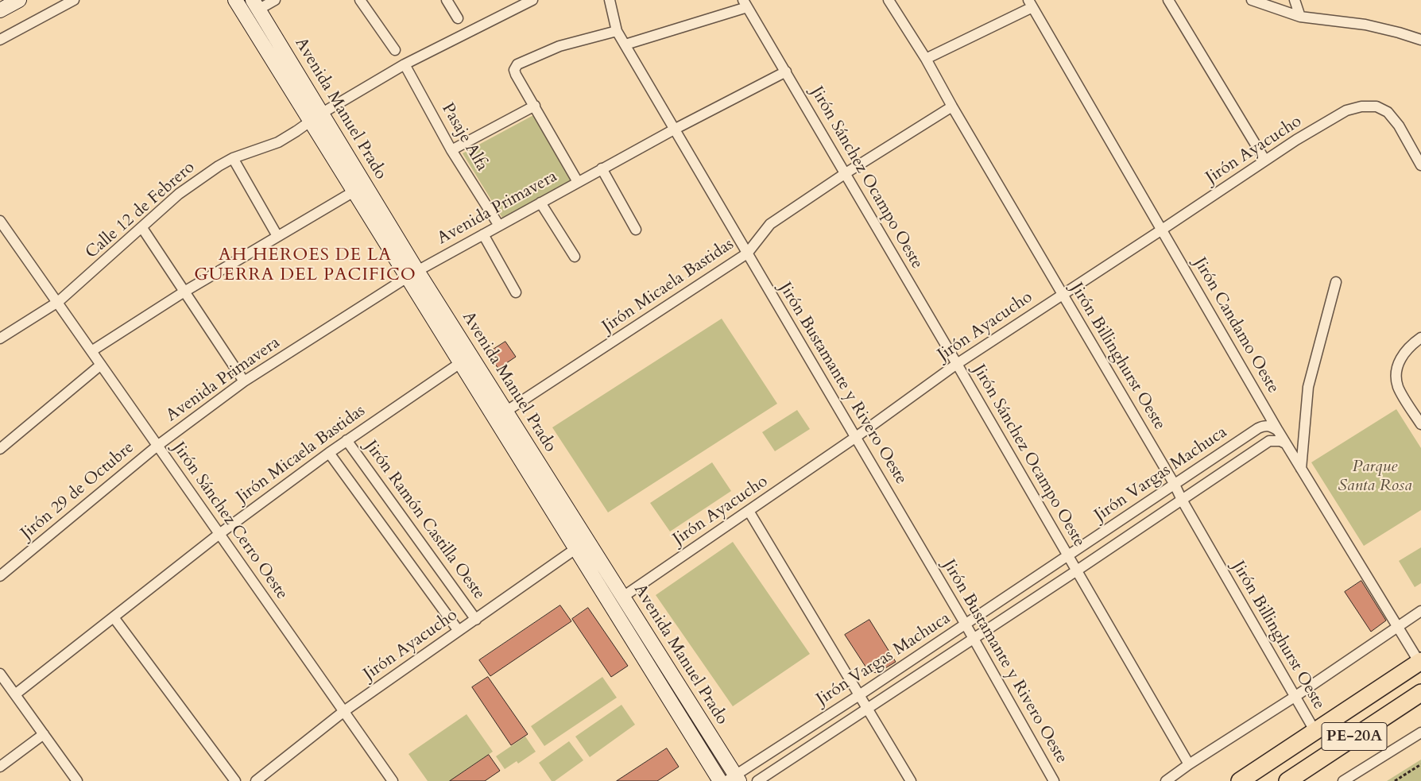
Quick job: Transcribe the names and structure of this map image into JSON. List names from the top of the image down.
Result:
{
  "streets": {
    "highway": ["PE-20A"],
    "main road": ["Avenida Manuel Prado"],
    "street": [
      "Pasaje Alfa",
      "Jirón Ayacucho",
      "Jirón Sánchez Ocampo Oeste",
      "Avenida Primavera",
      "Calle 12 de Febrero",
      "Jirón Micaela Bastidas",
      "Jirón Candamo Oeste",
      "Jirón Billinghurst Oeste",
      "Jirón Bustamante y Rivero Oeste",
      "Jirón Vargas Machuca",
      "Jirón 29 de Octubre",
      "Jirón Ramón Castilla Oeste",
      "Jirón Sánchez Cerro Oeste"
    ]
  },
  "crossings": [
    ["Avenida Manuel Prado", "Jirón Ayacucho"],
    ["Avenida Manuel Prado", "Avenida Primavera"],
    ["Avenida Manuel Prado", "Calle 12 de Febrero"],
    ["Avenida Manuel Prado", "Jirón Micaela Bastidas"],
    ["Avenida Manuel Prado", "Jirón Vargas Machuca"],
    ["Pasaje Alfa", "Avenida Primavera"],
    ["Pasaje Alfa", "Calle 12 de Febrero"],
    ["Jirón Ayacucho", "Jirón Sánchez Ocampo Oeste"],
    ["Jirón Ayacucho", "Jirón Candamo Oeste"],
    ["Jirón Ayacucho", "Jirón Billinghurst Oeste"],
    ["Jirón Ayacucho", "Jirón Bustamante y Rivero Oeste"],
    ["Jirón Ayacucho", "Jirón Ramón Castilla Oeste"],
    ["Jirón Ayacucho", "Jirón Sánchez Cerro Oeste"],
    ["Jirón Sánchez Ocampo Oeste", "Avenida Primavera"],
    ["Jirón Sánchez Ocampo Oeste", "Jirón Micaela Bastidas"],
    ["Jirón Sánchez Ocampo Oeste", "Jirón Vargas Machuca"],
    ["Avenida Primavera", "Jirón Bustamante y Rivero Oeste"],
    ["Avenida Primavera", "Jirón 29 de Octubre"],
    ["Avenida Primavera", "Jirón Sánchez Cerro Oeste"],
    ["Calle 12 de Febrero", "Jirón Sánchez Cerro Oeste"],
    ["Jirón Micaela Bastidas", "Jirón Billinghurst Oeste"],
    ["Jirón Micaela Bastidas", "Jirón Bustamante y Rivero Oeste"],
    ["Jirón Micaela Bastidas", "Jirón Ramón Castilla Oeste"],
    ["Jirón Micaela Bastidas", "Jirón Sánchez Cerro Oeste"],
    ["Jirón Candamo Oeste", "Jirón Vargas Machuca"],
    ["Jirón Candamo Oeste", "PE-20A"],
    ["Jirón Billinghurst Oeste", "Jirón Vargas Machuca"],
    ["Jirón Billinghurst Oeste", "PE-20A"],
    ["Jirón Bustamante y Rivero Oeste", "Jirón Vargas Machuca"],
    ["Jirón 29 de Octubre", "Jirón Sánchez Cerro Oeste"]
  ],
  "districts": ["AH HEROES DE LA GUERRA DEL PACIFICO"],
  "parks": ["Parque Santa Rosa"]
}
